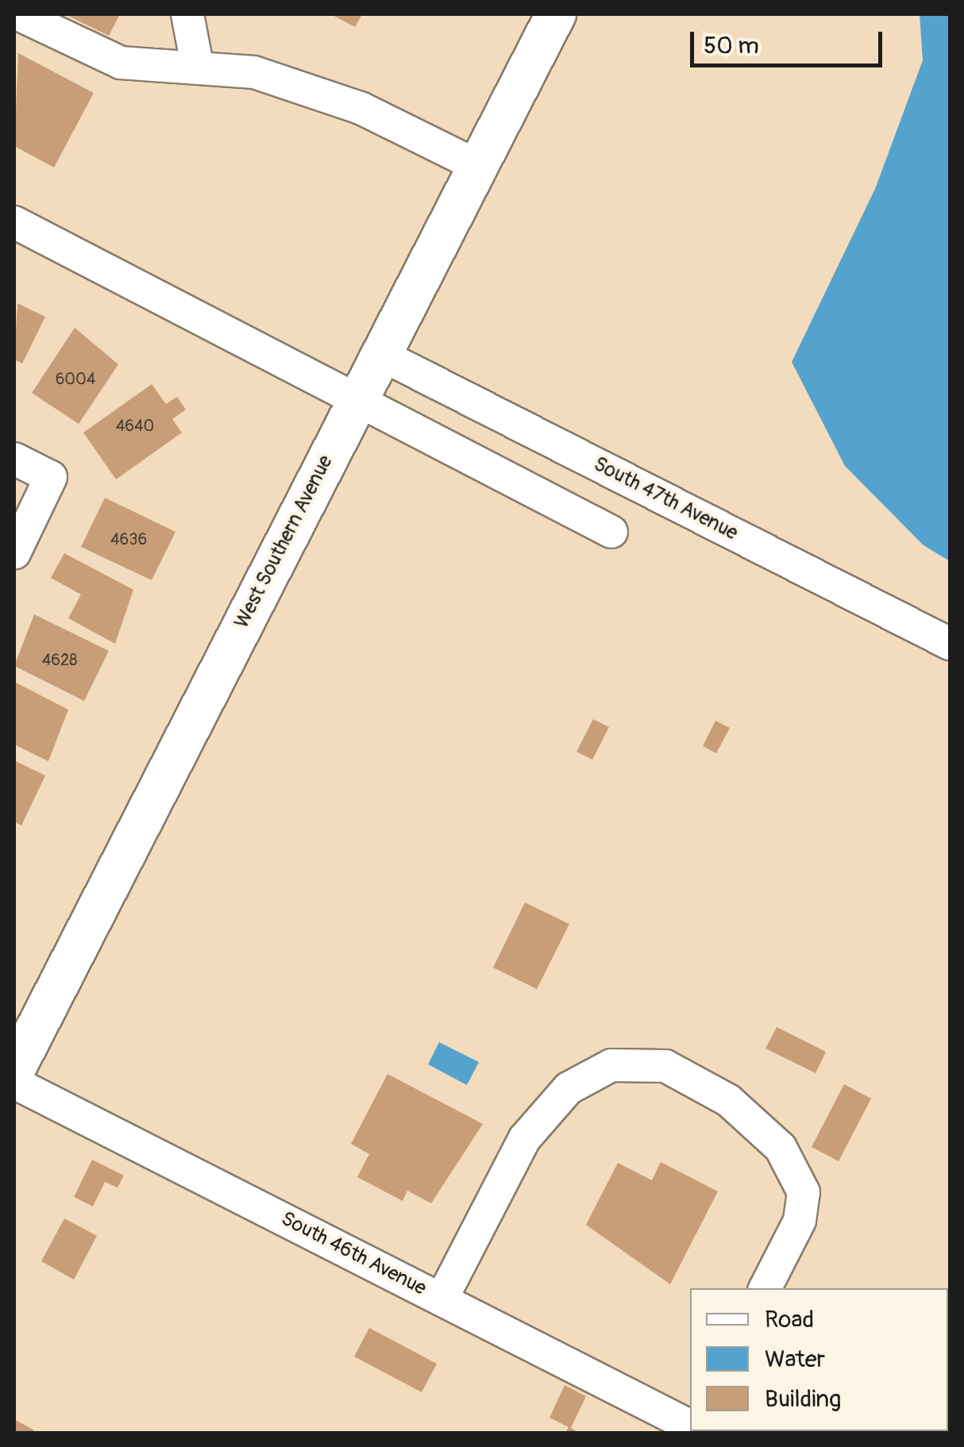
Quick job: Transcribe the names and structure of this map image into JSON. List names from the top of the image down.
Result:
{
  "streets": {
    "main road": ["West Southern Avenue"],
    "street": ["South 47th Avenue", "South 46th Avenue"]
  },
  "crossings": [
    ["South 47th Avenue", "West Southern Avenue"]
  ],
  "house_numbers": [
    "6004",
    "4640",
    "4636",
    "4628"
  ],
  "legend": ["Road", "Water", "Building"],
  "scale_bar": "50 m"
}
